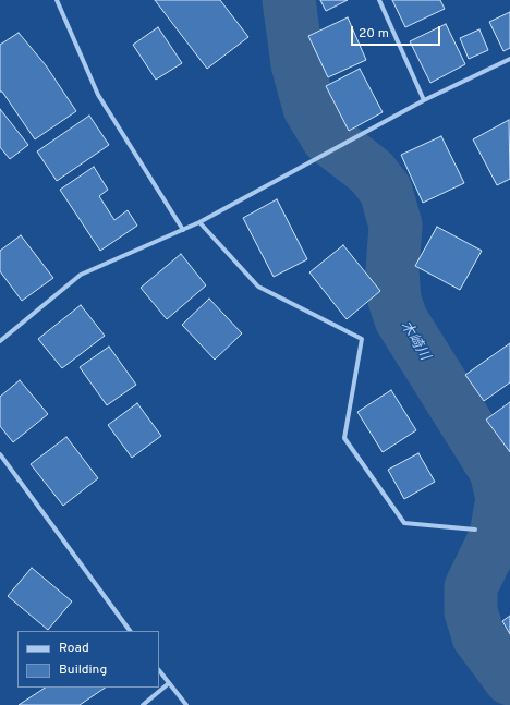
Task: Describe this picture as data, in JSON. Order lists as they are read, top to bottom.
{
  "water": ["木崎川"],
  "legend": ["Road", "Building"],
  "scale_bar": "20 m"
}
